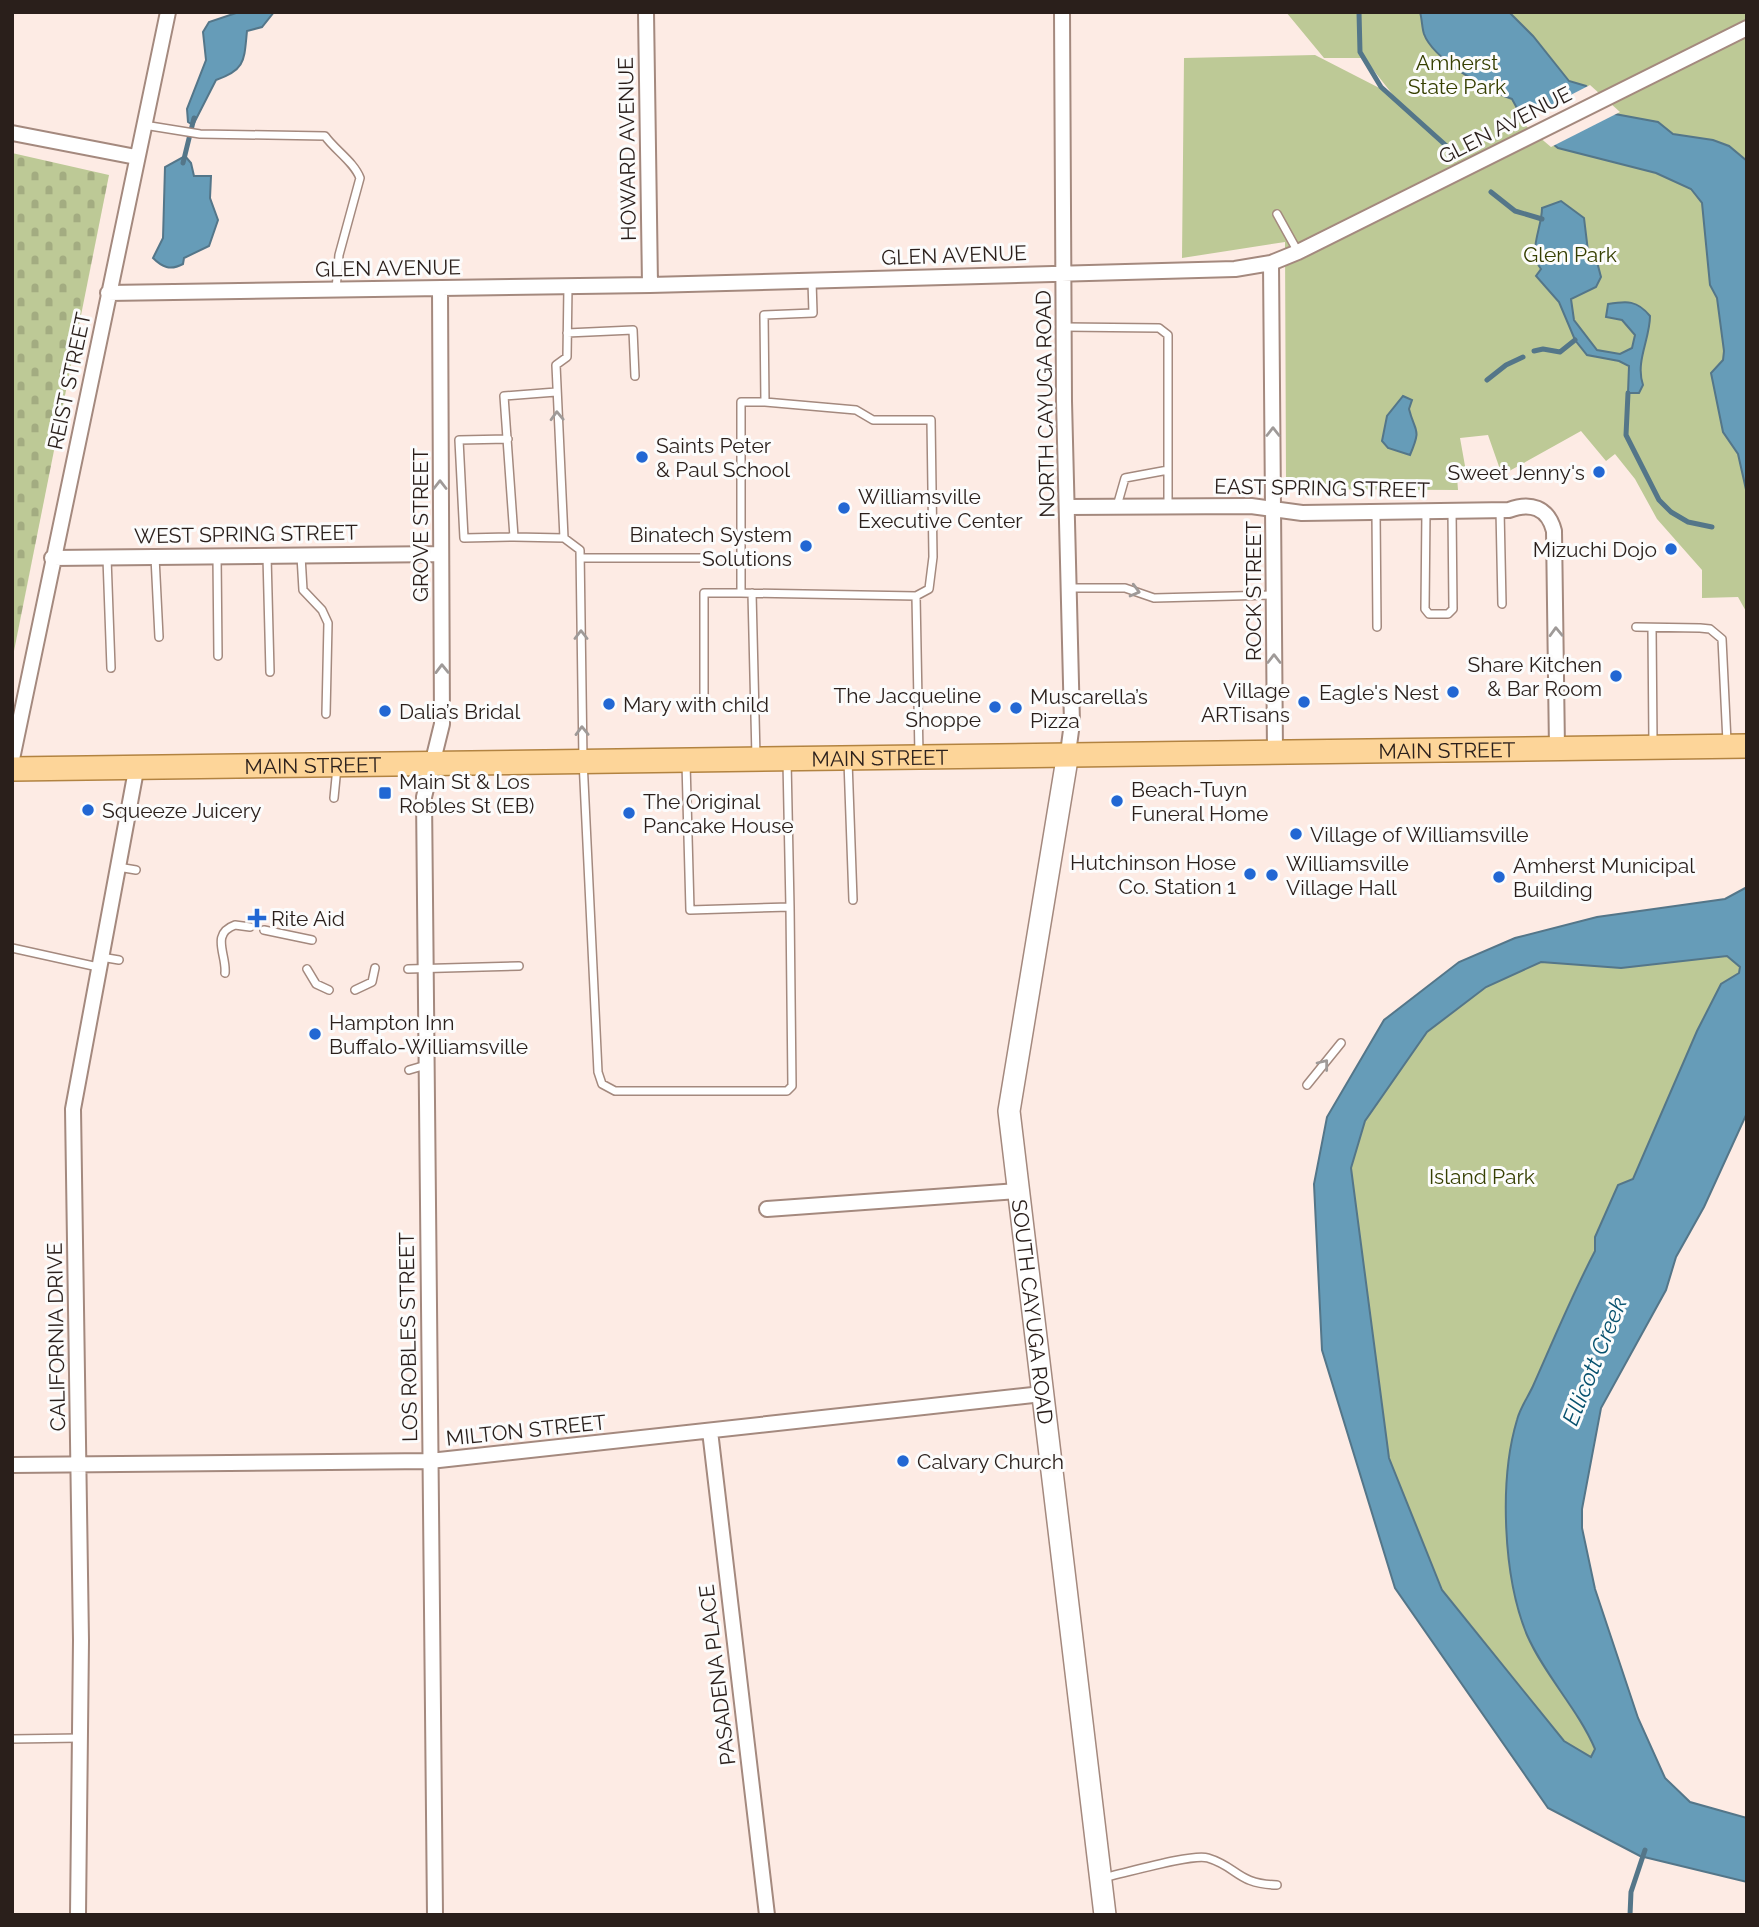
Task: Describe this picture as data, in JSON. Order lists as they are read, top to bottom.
{
  "streets": {
    "main road": ["MAIN STREET"],
    "street": [
      "GLEN AVENUE",
      "HOWARD AVENUE",
      "REIST STREET",
      "NORTH CAYUGA ROAD",
      "EAST SPRING STREET",
      "GROVE STREET",
      "WEST SPRING STREET",
      "ROCK STREET",
      "SOUTH CAYUGA ROAD",
      "CALIFORNIA DRIVE",
      "LOS ROBLES STREET",
      "MILTON STREET",
      "PASADENA PLACE"
    ]
  },
  "crossings": [
    ["GLEN AVENUE", "HOWARD AVENUE"],
    ["GLEN AVENUE", "REIST STREET"],
    ["GLEN AVENUE", "NORTH CAYUGA ROAD"],
    ["GLEN AVENUE", "GROVE STREET"],
    ["GLEN AVENUE", "ROCK STREET"],
    ["REIST STREET", "WEST SPRING STREET"],
    ["NORTH CAYUGA ROAD", "EAST SPRING STREET"],
    ["NORTH CAYUGA ROAD", "MAIN STREET"],
    ["NORTH CAYUGA ROAD", "SOUTH CAYUGA ROAD"],
    ["EAST SPRING STREET", "ROCK STREET"],
    ["EAST SPRING STREET", "MAIN STREET"],
    ["GROVE STREET", "WEST SPRING STREET"],
    ["GROVE STREET", "MAIN STREET"],
    ["GROVE STREET", "LOS ROBLES STREET"],
    ["ROCK STREET", "MAIN STREET"],
    ["MAIN STREET", "SOUTH CAYUGA ROAD"],
    ["MAIN STREET", "CALIFORNIA DRIVE"],
    ["MAIN STREET", "LOS ROBLES STREET"],
    ["SOUTH CAYUGA ROAD", "MILTON STREET"],
    ["CALIFORNIA DRIVE", "MILTON STREET"],
    ["LOS ROBLES STREET", "MILTON STREET"],
    ["MILTON STREET", "PASADENA PLACE"]
  ],
  "one_way": ["GROVE STREET", "ROCK STREET"],
  "water": ["Ellicott Creek"],
  "parks": ["Amherst State Park", "Glen Park", "Island Park"],
  "places": {
    "other": [
      "Saints Peter & Paul School",
      "Sweet Jenny's",
      "Williamsville Executive Center",
      "Binatech System Solutions",
      "Mizuchi Dojo",
      "Share Kitchen & Bar Room",
      "Eagle's Nest",
      "Village ARTisans",
      "Mary with child",
      "The Jacqueline Shoppe",
      "Muscarella’s Pizza",
      "Dalia’s Bridal",
      "Beach-Tuyn Funeral Home",
      "Squeeze Juicery",
      "The Original Pancake House",
      "Village of Williamsville",
      "Hutchinson Hose Co. Station 1",
      "Williamsville Village Hall",
      "Amherst Municipal Building",
      "Hampton Inn Buffalo-Williamsville",
      "Calvary Church"
    ],
    "transit": ["Main St & Los Robles St (EB)"],
    "health": ["Rite Aid"]
  }
}
